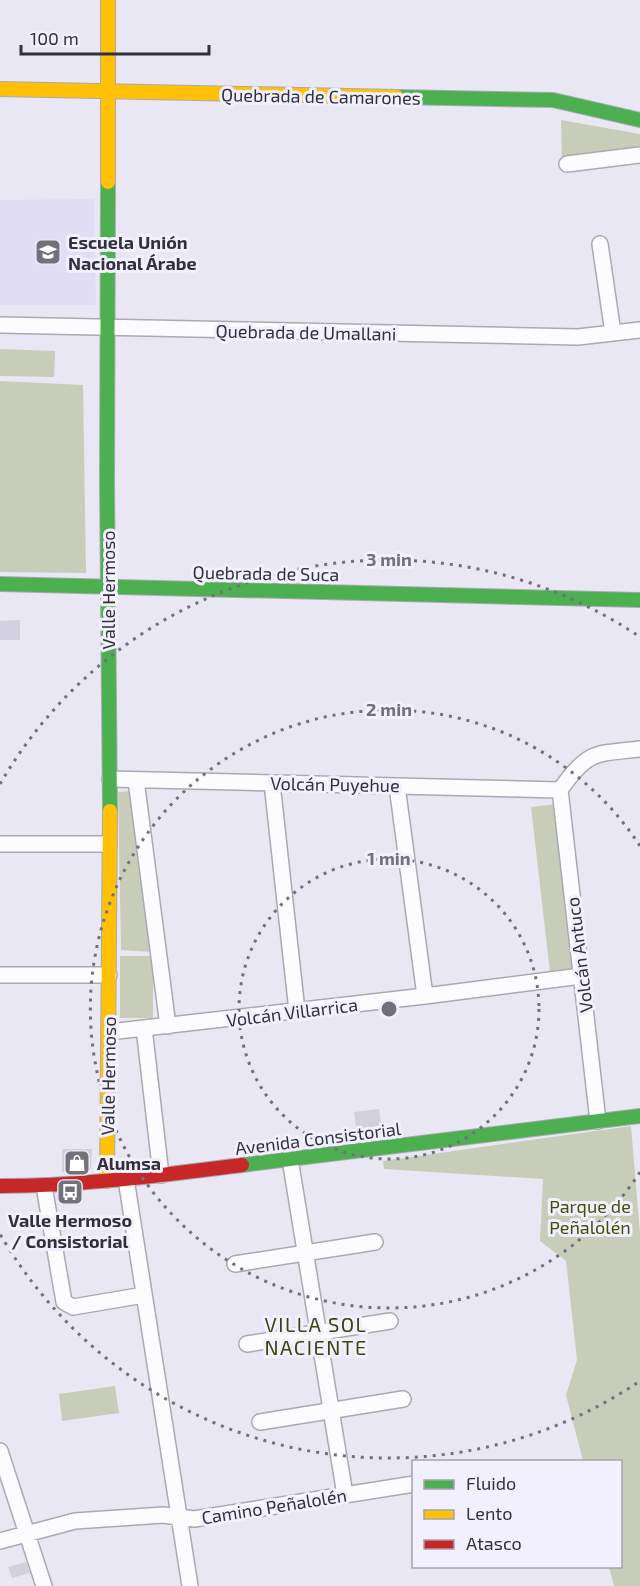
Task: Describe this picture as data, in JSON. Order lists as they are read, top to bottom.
{
  "streets": {
    "street": [
      "Quebrada de Camarones",
      "Quebrada de Umallani",
      "Quebrada de Suca",
      "Valle Hermoso",
      "Volcán Puyehue",
      "Volcán Antuco",
      "Volcán Villarrica",
      "Avenida Consistorial",
      "Camino Peñalolén"
    ]
  },
  "crossings": [
    ["Quebrada de Camarones", "Valle Hermoso"],
    ["Quebrada de Umallani", "Valle Hermoso"],
    ["Quebrada de Suca", "Valle Hermoso"],
    ["Valle Hermoso", "Volcán Puyehue"],
    ["Valle Hermoso", "Volcán Villarrica"],
    ["Valle Hermoso", "Avenida Consistorial"],
    ["Volcán Puyehue", "Volcán Antuco"],
    ["Volcán Antuco", "Volcán Villarrica"],
    ["Volcán Antuco", "Avenida Consistorial"]
  ],
  "districts": ["VILLA SOL NACIENTE"],
  "parks": ["Parque de Peñalolén"],
  "places": {
    "school or university": ["Escuela Unión Nacional Árabe"],
    "shop": ["Alumsa"],
    "bus stop": ["Valle Hermoso / Consistorial"]
  },
  "legend": ["Fluido", "Lento", "Atasco"],
  "scale_bar": "100 m",
  "rings": ["3 min", "2 min", "1 min"]
}
